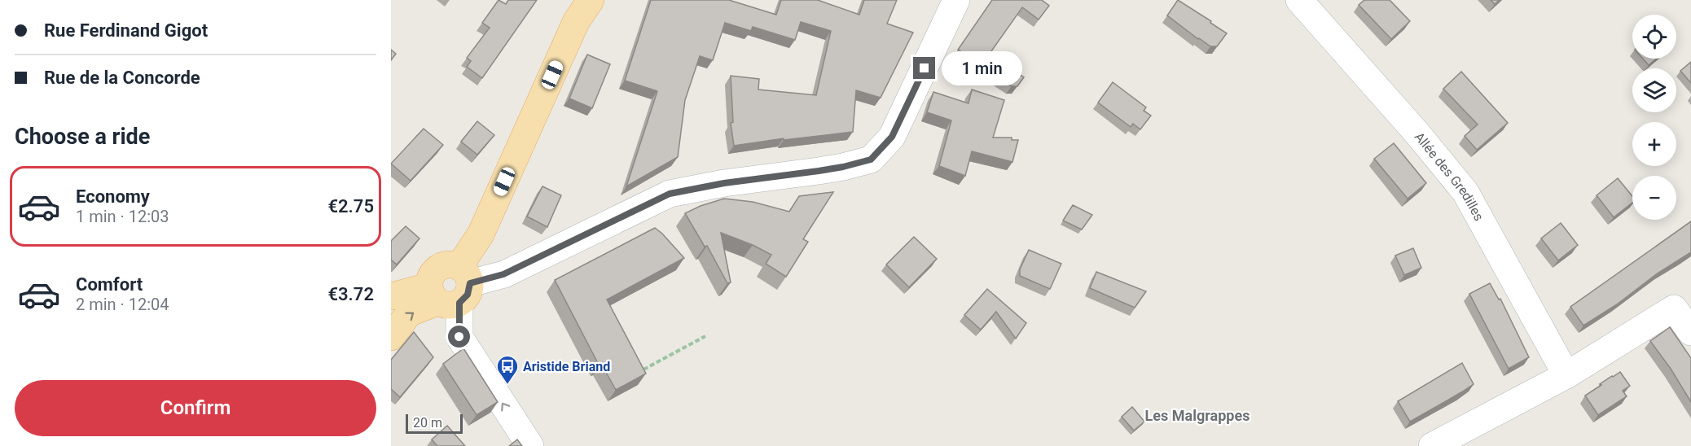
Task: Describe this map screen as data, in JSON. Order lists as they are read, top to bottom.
{
  "streets": {
    "street": ["Allée des Gredilles"]
  },
  "districts": ["Les Malgrappes"],
  "places": {
    "bus stop": ["Aristide Briand"]
  },
  "scale_bar": "20 m",
  "page": {
    "banner": ["Rue Ferdinand Gigot", "Rue de la Concorde"],
    "map_buttons": ["+", "−"],
    "bubble": "1 min",
    "heading": "Choose a ride",
    "list": [
      {
        "name": "Economy",
        "note": "1 min · 12:03",
        "value": "€2.75"
      },
      {
        "name": "Comfort",
        "note": "2 min · 12:04",
        "value": "€3.72"
      }
    ],
    "buttons": "Confirm",
    "scale": "20 m"
  }
}
